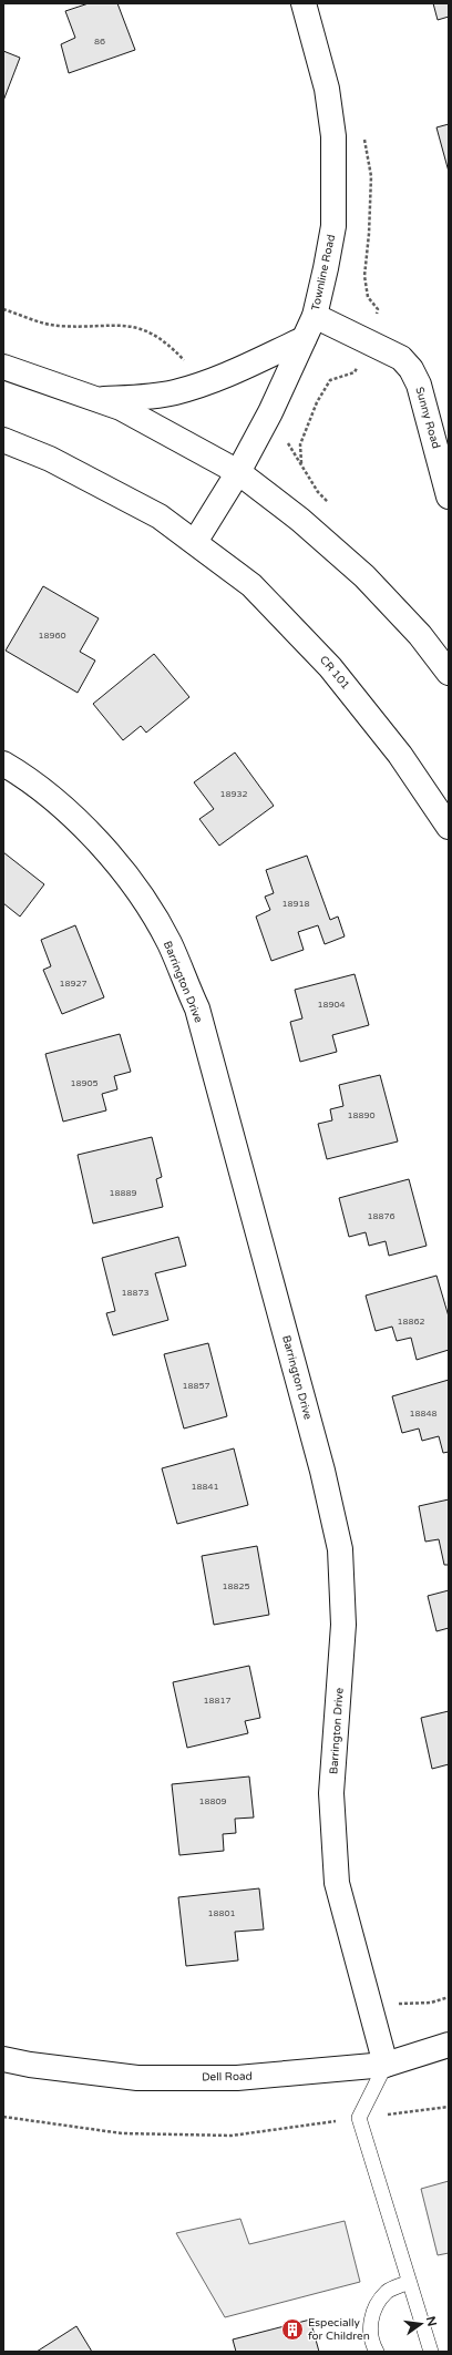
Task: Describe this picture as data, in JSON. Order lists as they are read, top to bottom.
{
  "streets": {
    "street": [
      "Townline Road",
      "Sunny Road",
      "CR 101",
      "Barrington Drive",
      "Dell Road"
    ]
  },
  "crossings": [
    ["Townline Road", "Sunny Road"],
    ["Townline Road", "CR 101"],
    ["Barrington Drive", "Dell Road"]
  ],
  "places": {
    "building": ["Especially for Children"]
  },
  "house_numbers": [
    "86",
    "18960",
    "18932",
    "18918",
    "18927",
    "18904",
    "18905",
    "18890",
    "18889",
    "18876",
    "18873",
    "18862",
    "18857",
    "18848",
    "18841",
    "18825",
    "18817",
    "18809",
    "18801"
  ],
  "north": "right"
}
